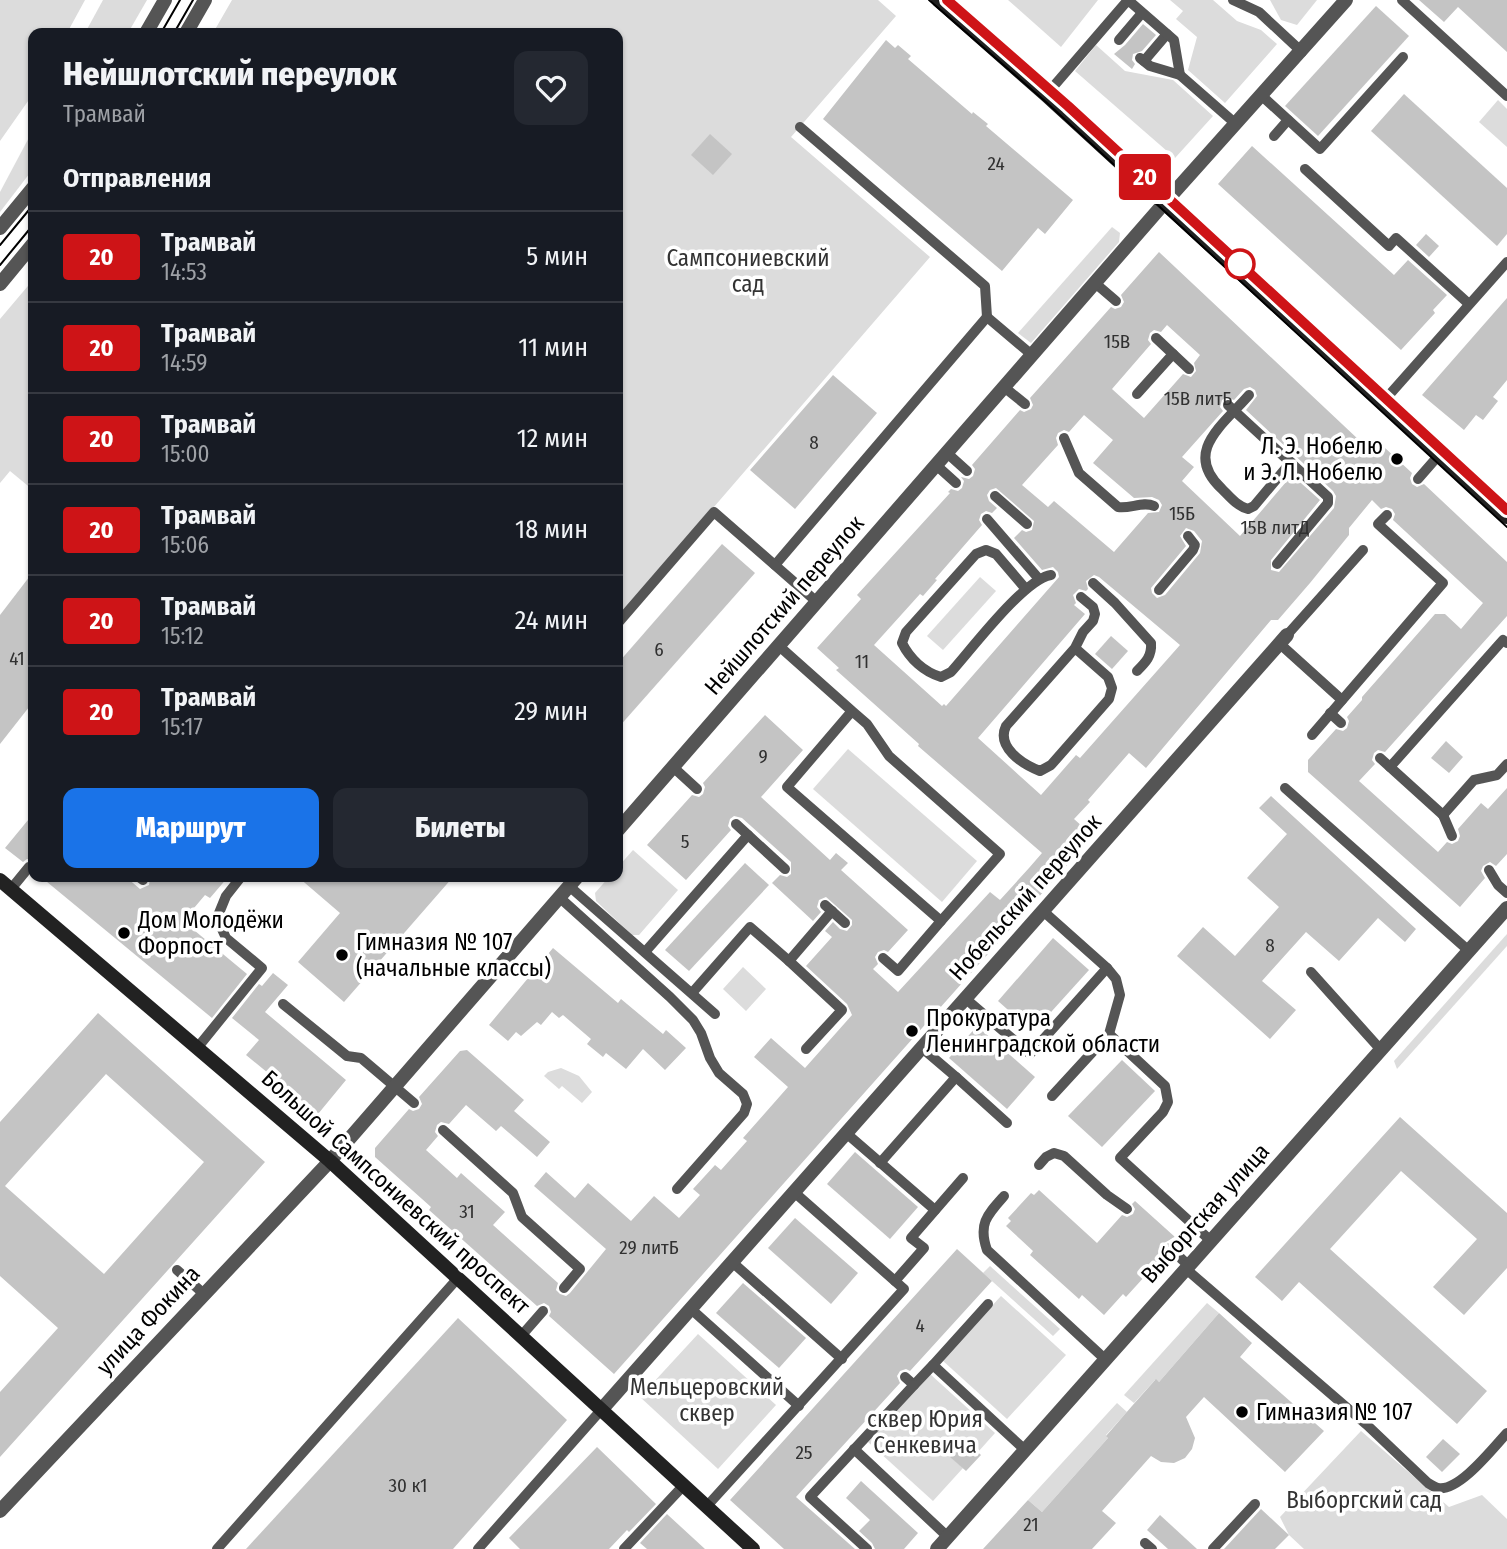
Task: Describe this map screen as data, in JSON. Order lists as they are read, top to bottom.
{
  "streets": {
    "main road": ["Большой Сампсониевский проспект"],
    "street": [
      "Нейшлотский переулок",
      "Нобельский переулок",
      "Выборгская улица",
      "улица Фокина"
    ]
  },
  "crossings": [
    ["Нобельский переулок", "Большой Сампсониевский проспект"],
    ["Большой Сампсониевский проспект", "улица Фокина"]
  ],
  "parks": [
    "Сампсониевский сад",
    "Мельцеровский сквер",
    "сквер Юрия Сенкевича",
    "Выборгский сад"
  ],
  "places": [
    "Л. Э. Нобелю и Э. Л. Нобелю",
    "Дом Молодёжи Форпост",
    "Гимназия № 107 (начальные классы)",
    "Прокуратура Ленинградской области",
    "Гимназия № 107"
  ],
  "lines": ["tram line 20"],
  "house_numbers": [
    "24",
    "15В",
    "15В литБ",
    "8",
    "15Б",
    "15В литД",
    "6",
    "41",
    "11",
    "9",
    "5",
    "8",
    "31",
    "29 литБ",
    "4",
    "25",
    "30 к1",
    "21"
  ],
  "page": {
    "on_map": "20",
    "heading": [
      ["Нейшлотский переулок", "Трамвай"],
      "Отправления"
    ],
    "list": [
      {
        "mark": "20",
        "name": "Трамвай",
        "note": "14:53",
        "value": "5 мин"
      },
      {
        "mark": "20",
        "name": "Трамвай",
        "note": "14:59",
        "value": "11 мин"
      },
      {
        "mark": "20",
        "name": "Трамвай",
        "note": "15:00",
        "value": "12 мин"
      },
      {
        "mark": "20",
        "name": "Трамвай",
        "note": "15:06",
        "value": "18 мин"
      },
      {
        "mark": "20",
        "name": "Трамвай",
        "note": "15:12",
        "value": "24 мин"
      },
      {
        "mark": "20",
        "name": "Трамвай",
        "note": "15:17",
        "value": "29 мин"
      }
    ],
    "buttons": ["Маршрут", "Билеты"]
  }
}
